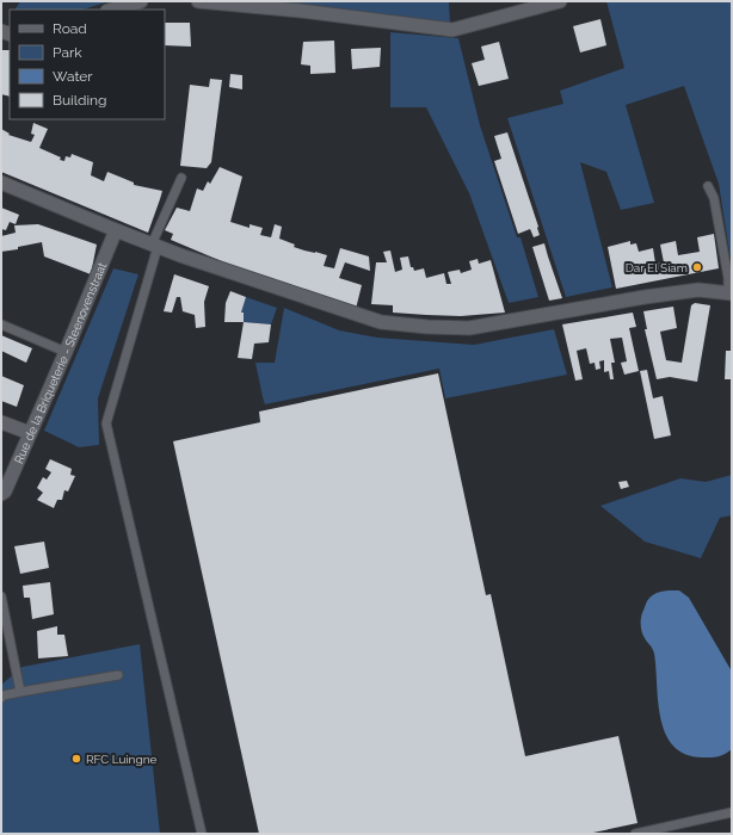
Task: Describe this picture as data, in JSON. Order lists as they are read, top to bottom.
{
  "streets": {
    "street": ["Rue de la Briqueterie - Steenovenstraat"]
  },
  "places": ["Dar El Siam", "RFC Luingne"],
  "legend": [
    "Road",
    "Park",
    "Water",
    "Building"
  ]
}
